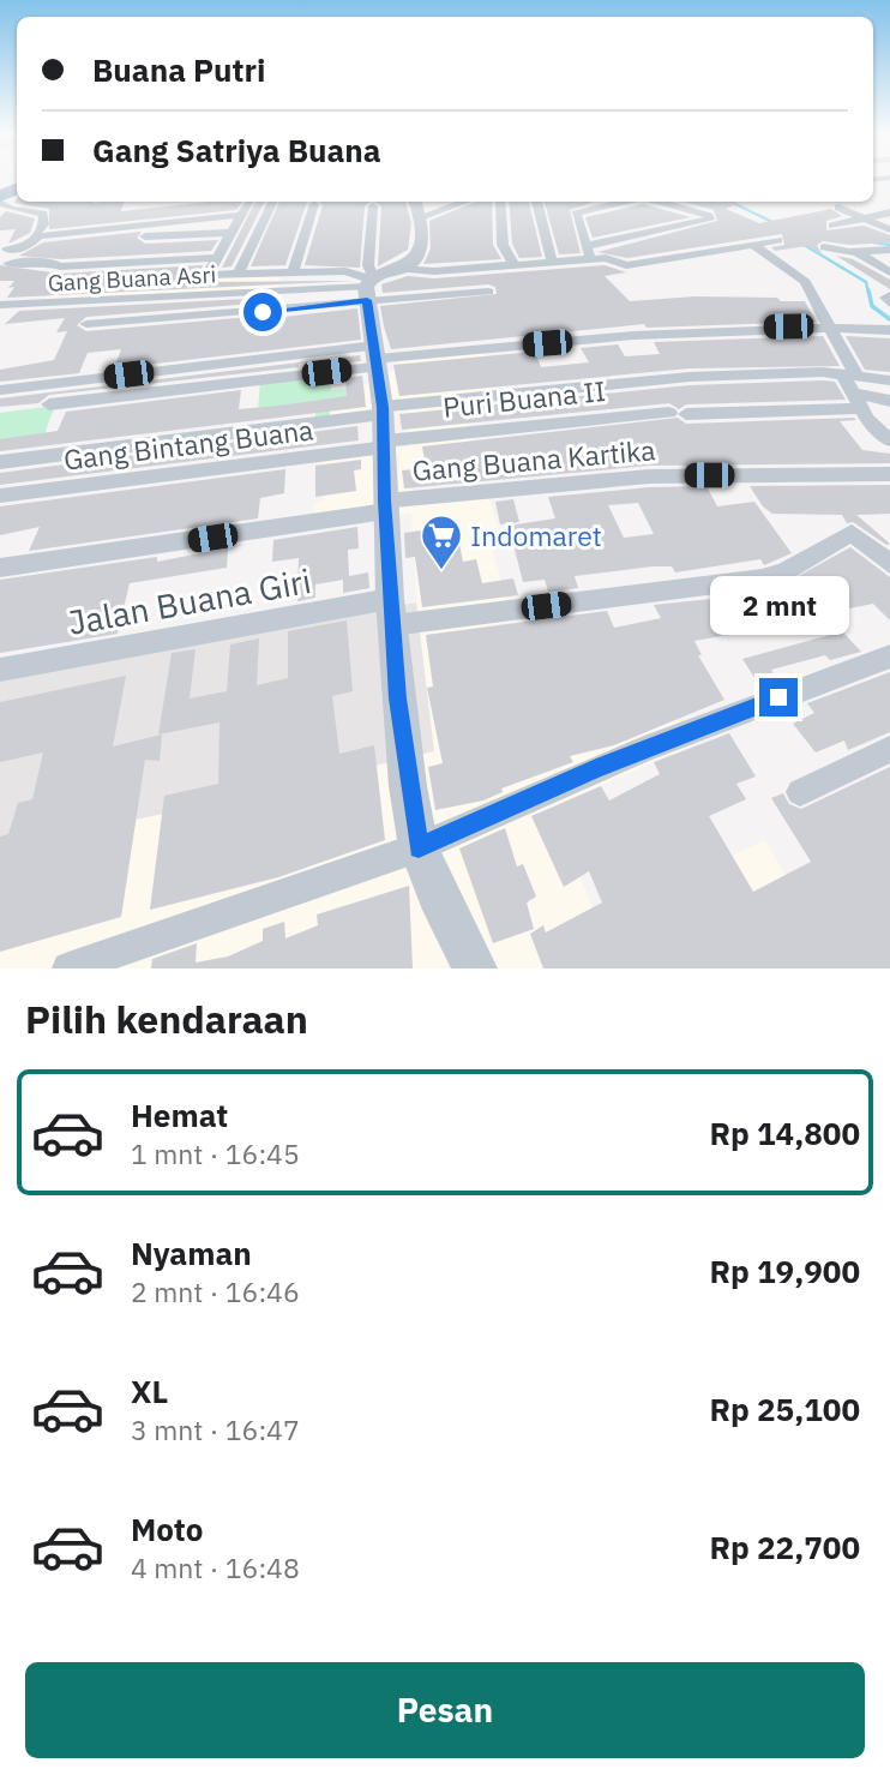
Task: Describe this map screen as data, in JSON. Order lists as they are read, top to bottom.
{
  "streets": {
    "street": [
      "Gang Buana Asri",
      "Puri Buana II",
      "Gang Bintang Buana",
      "Gang Buana Kartika",
      "Jalan Buana Giri"
    ]
  },
  "crossings": [
    ["Puri Buana II", "Gang Bintang Buana"]
  ],
  "places": {
    "supermarket": ["Indomaret"]
  },
  "page": {
    "banner": ["Buana Putri", "Gang Satriya Buana"],
    "bubble": "2 mnt",
    "heading": "Pilih kendaraan",
    "list": [
      {
        "name": "Hemat",
        "note": "1 mnt · 16:45",
        "value": "Rp 14,800"
      },
      {
        "name": "Nyaman",
        "note": "2 mnt · 16:46",
        "value": "Rp 19,900"
      },
      {
        "name": "XL",
        "note": "3 mnt · 16:47",
        "value": "Rp 25,100"
      },
      {
        "name": "Moto",
        "note": "4 mnt · 16:48",
        "value": "Rp 22,700"
      }
    ],
    "buttons": "Pesan"
  }
}
